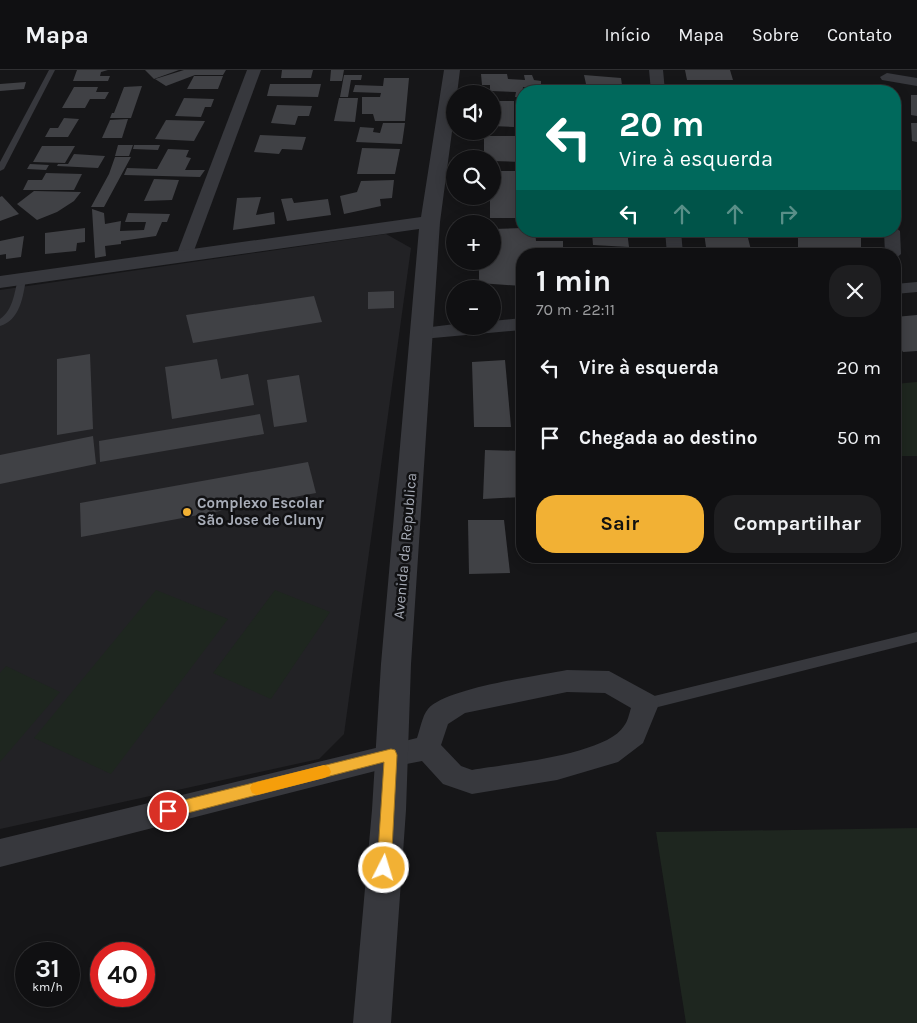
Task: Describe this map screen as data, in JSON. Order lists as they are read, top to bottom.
{
  "streets": {
    "street": ["Avenida da Republica"]
  },
  "places": ["Complexo Escolar São Jose de Cluny"],
  "page": {
    "header": "Mapa",
    "nav": [
      "Início",
      "Mapa",
      "Sobre",
      "Contato"
    ],
    "map_buttons": ["+", "−"],
    "turn": ["20 m", "Vire à esquerda"],
    "heading": ["1 min", "70 m · 22:11"],
    "list": [
      {
        "name": "Vire à esquerda",
        "value": "20 m"
      },
      {
        "name": "Chegada ao destino",
        "value": "50 m"
      }
    ],
    "buttons": ["Sair", "Compartilhar"],
    "speed": "31 km/h",
    "limit": "40"
  }
}
